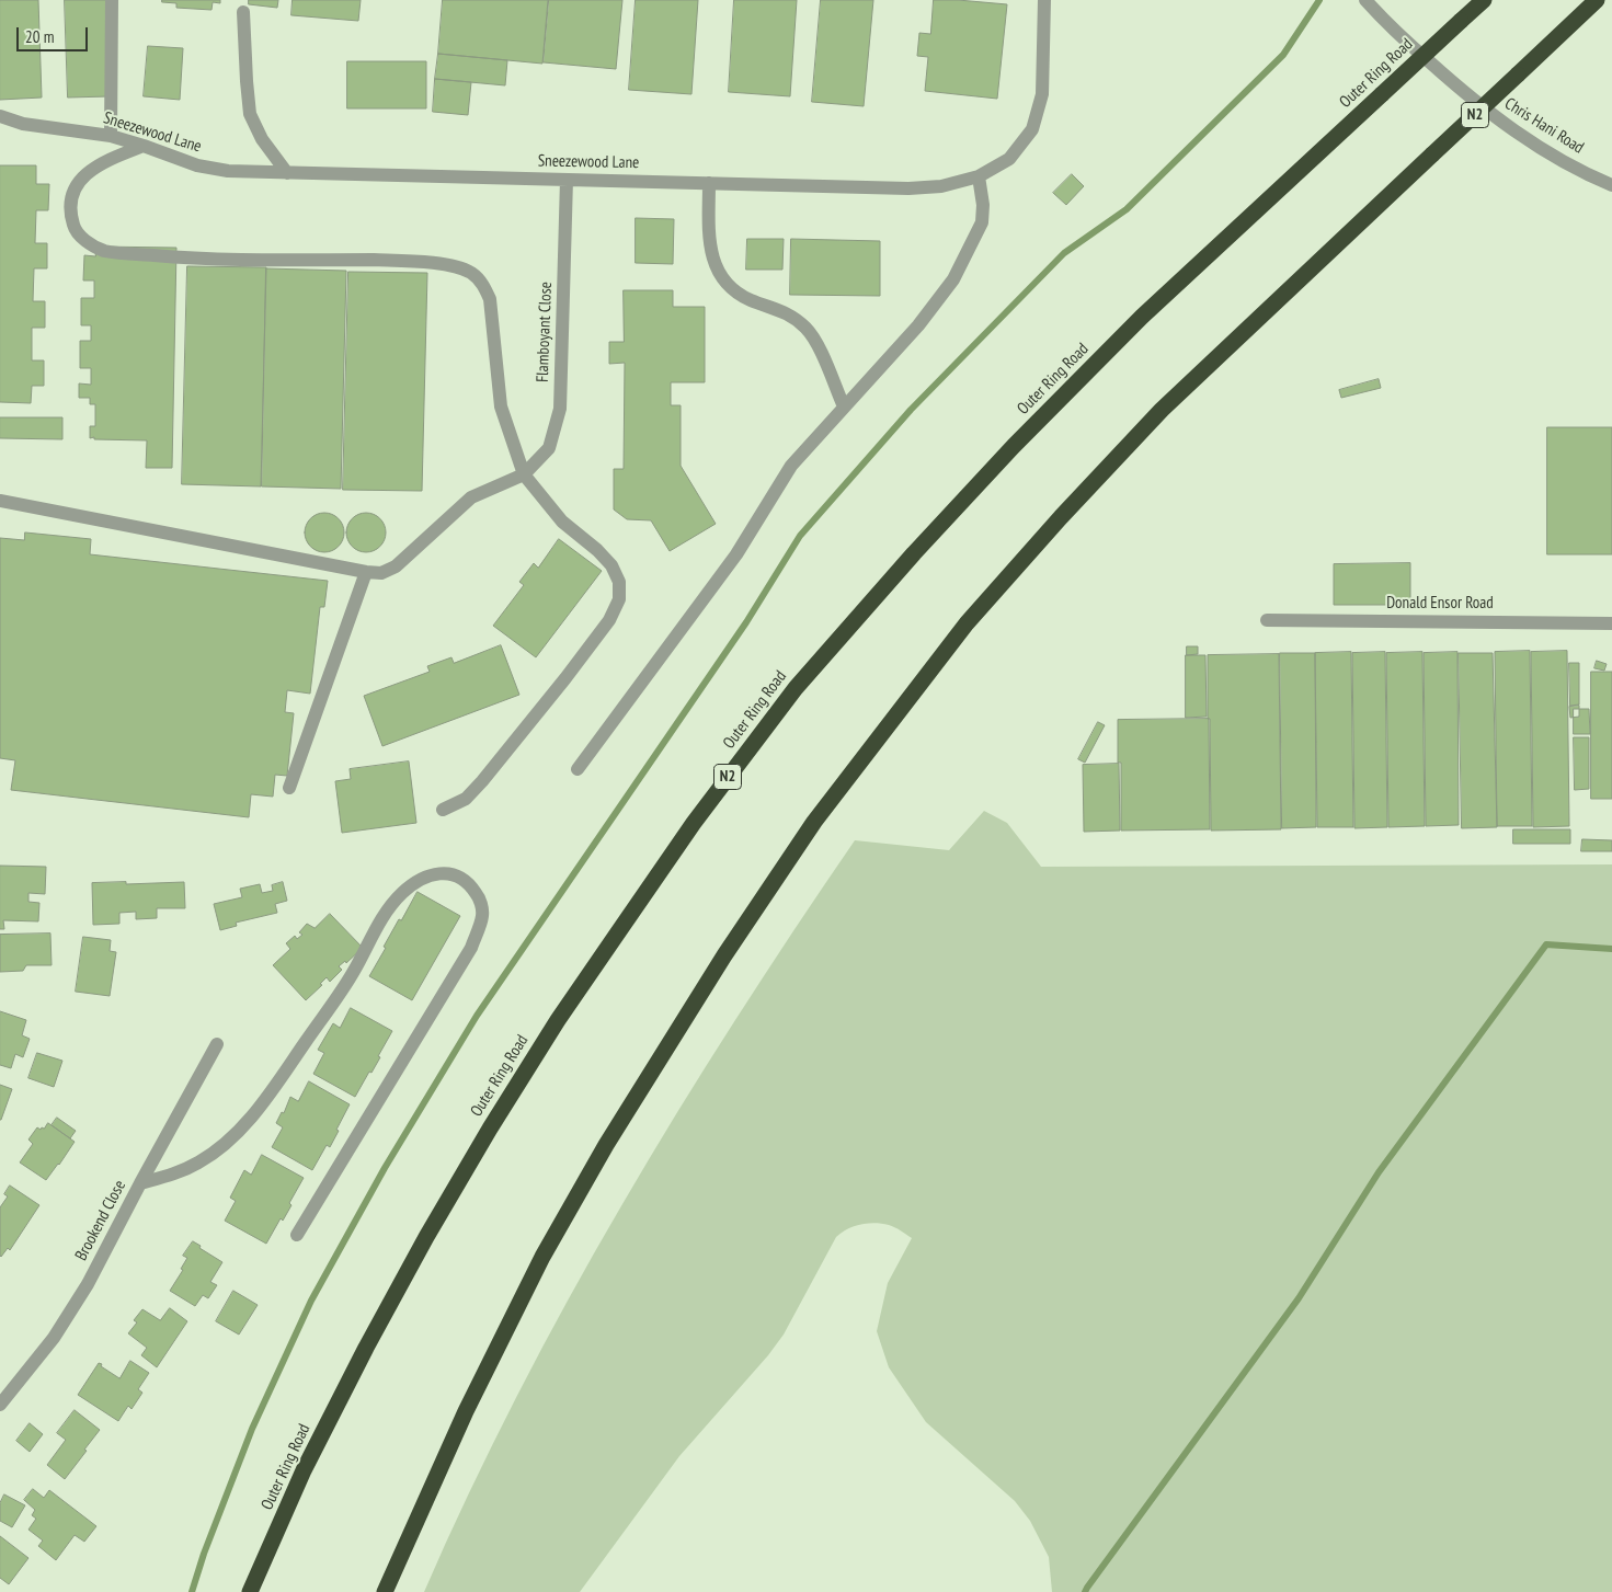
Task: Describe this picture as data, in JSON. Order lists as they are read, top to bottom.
{
  "streets": {
    "highway": ["Outer Ring Road", "N2"],
    "street": [
      "Chris Hani Road",
      "Sneezewood Lane",
      "Flamboyant Close",
      "Donald Ensor Road",
      "Brookend Close"
    ]
  },
  "crossings": [
    ["Sneezewood Lane", "Flamboyant Close"]
  ],
  "scale_bar": "20 m"
}
